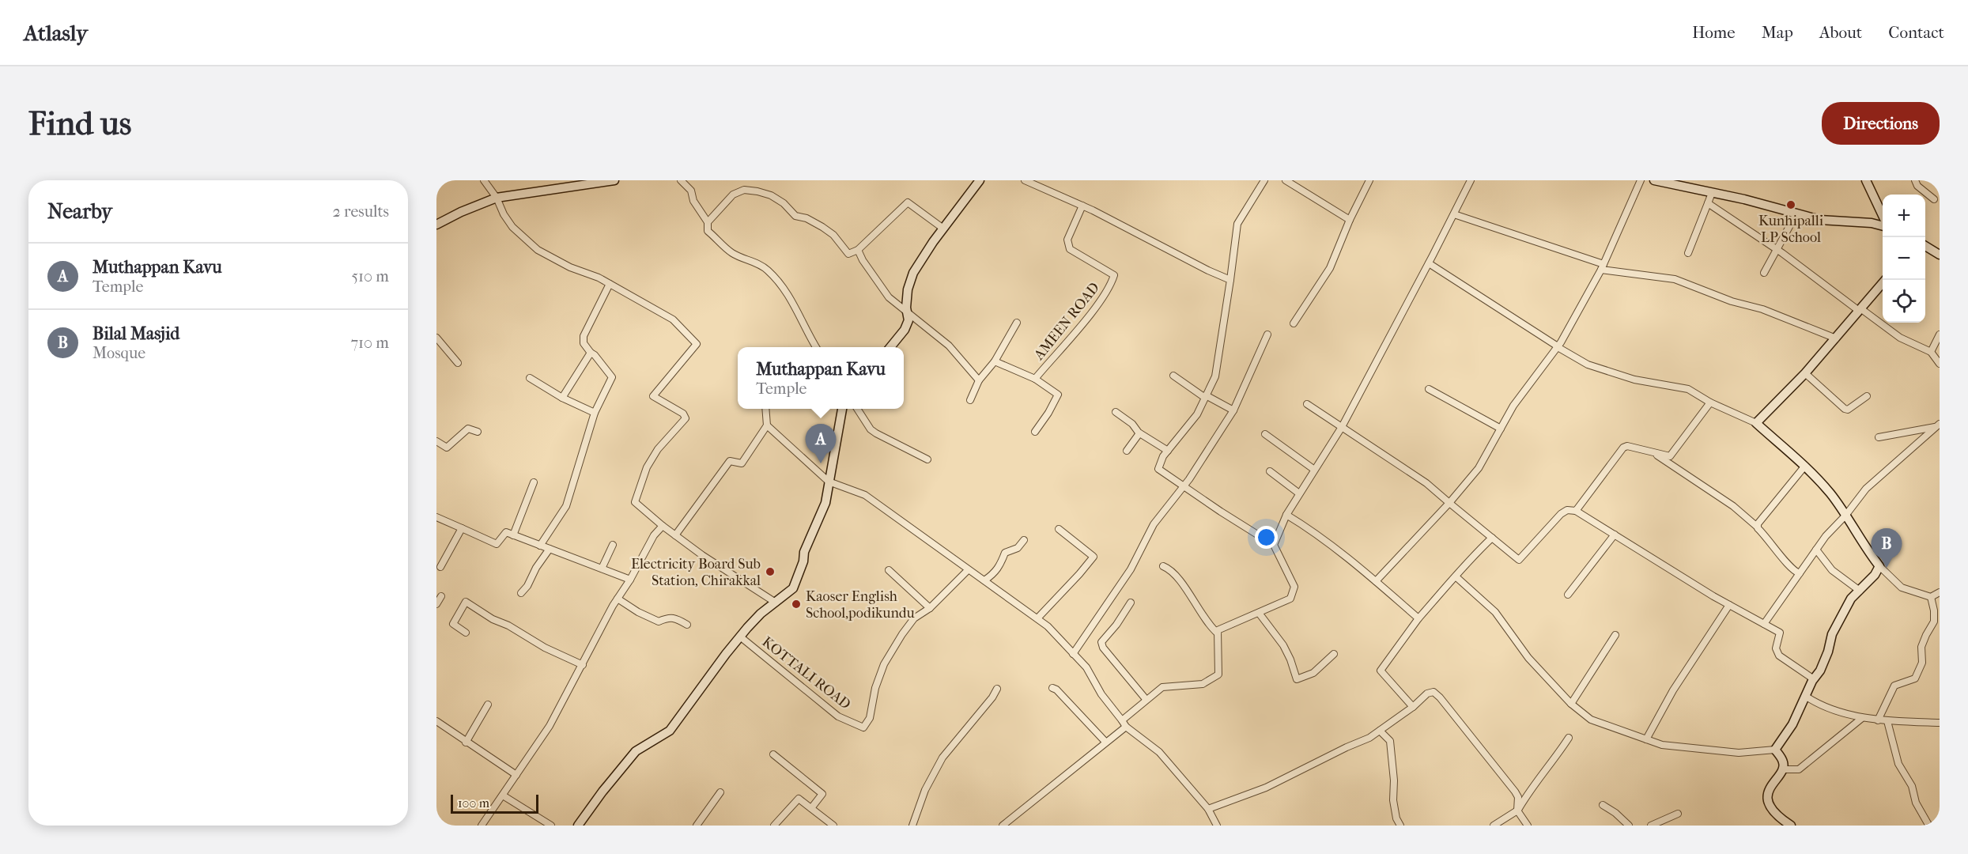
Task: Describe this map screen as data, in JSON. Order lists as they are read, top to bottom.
{
  "streets": {
    "street": ["AMEEN ROAD", "KOTTALI ROAD"]
  },
  "places": ["Kunhipalli LP School", "Electricity Board Sub Station, Chirakkal", "Kaoser English School,podikundu"],
  "scale_bar": "100 m",
  "page": {
    "header": "Atlasly",
    "nav": [
      "Home",
      "Map",
      "About",
      "Contact"
    ],
    "buttons": "Directions",
    "title": "Find us",
    "heading": ["Nearby", "2 results"],
    "map_buttons": ["+", "−"],
    "list": [
      {
        "mark": "A",
        "name": "Muthappan Kavu",
        "note": "Temple",
        "value": "510 m"
      },
      {
        "mark": "B",
        "name": "Bilal Masjid",
        "note": "Mosque",
        "value": "710 m"
      }
    ],
    "popup": ["Muthappan Kavu", "Temple"],
    "pins": ["A", "B"],
    "scale": "100 m"
  }
}
